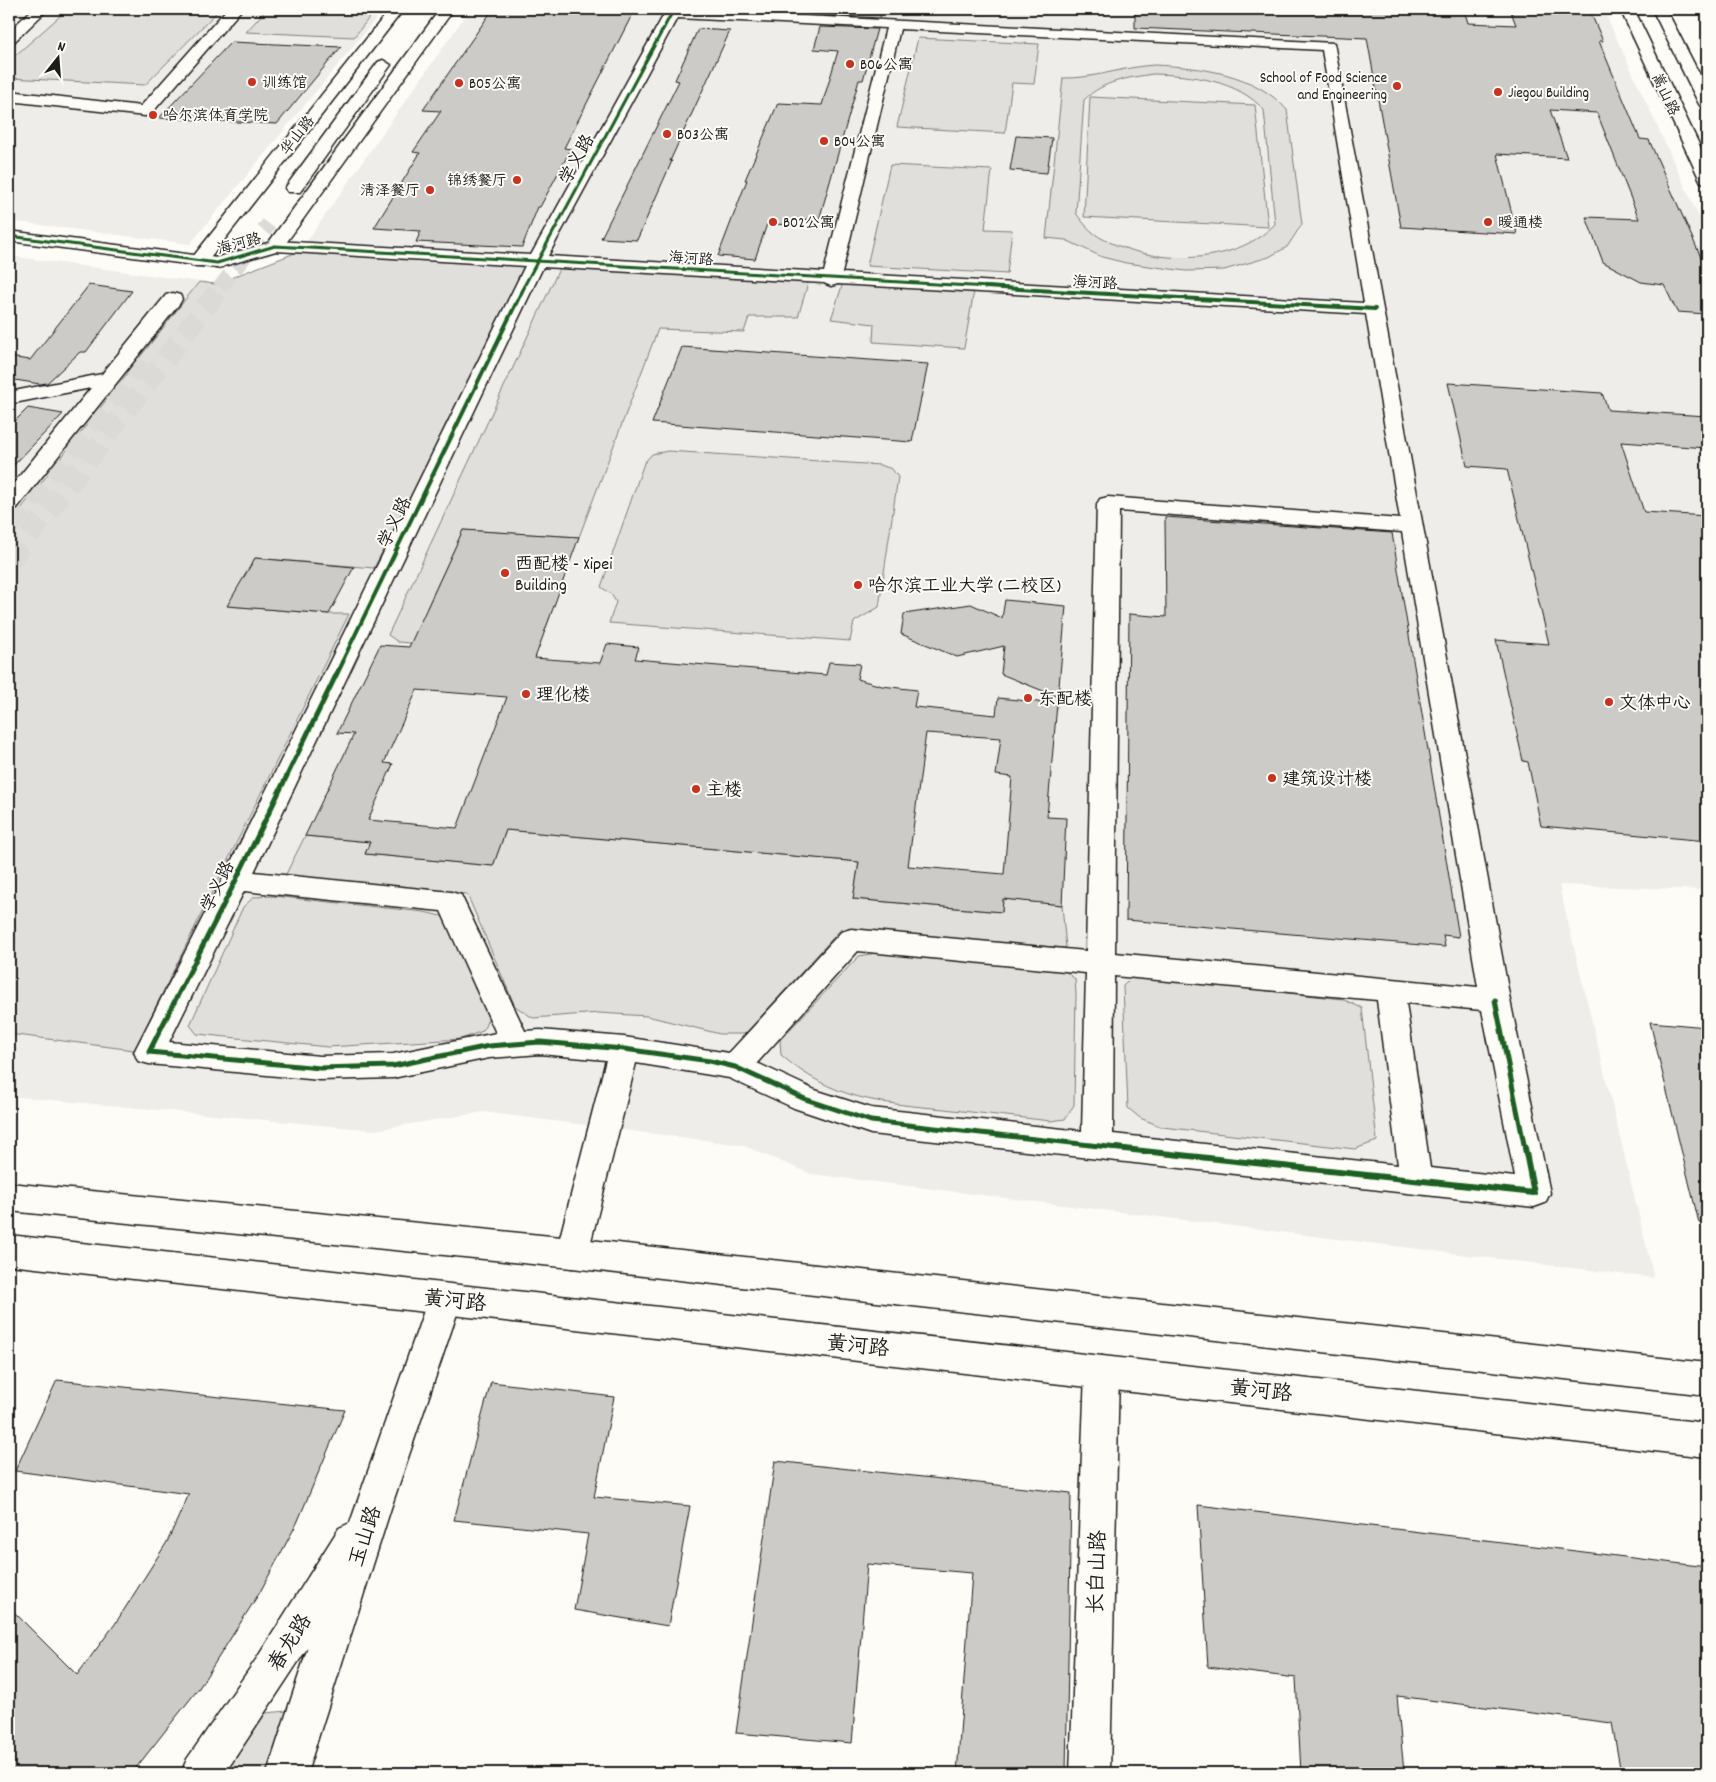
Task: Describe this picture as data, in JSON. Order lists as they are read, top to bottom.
{
  "streets": {
    "street": [
      "嵩山路",
      "华山路",
      "学义路",
      "海河路",
      "黄河路",
      "玉山路",
      "长白山路",
      "春龙路"
    ]
  },
  "crossings": [
    ["华山路", "海河路"],
    ["学义路", "海河路"],
    ["黄河路", "玉山路"],
    ["黄河路", "长白山路"],
    ["玉山路", "春龙路"]
  ],
  "places": [
    "B06公寓",
    "训练馆",
    "B05公寓",
    "School of Food Science and Engineering",
    "Jiegou Building",
    "哈尔滨体育学院",
    "B03公寓",
    "B04公寓",
    "锦绣餐厅",
    "清泽餐厅",
    "B02公寓",
    "暖通楼",
    "西配楼 - Xipei Building",
    "哈尔滨工业大学 (二校区)",
    "理化楼",
    "东配楼",
    "文体中心",
    "建筑设计楼",
    "主楼"
  ],
  "north": "top"
}
